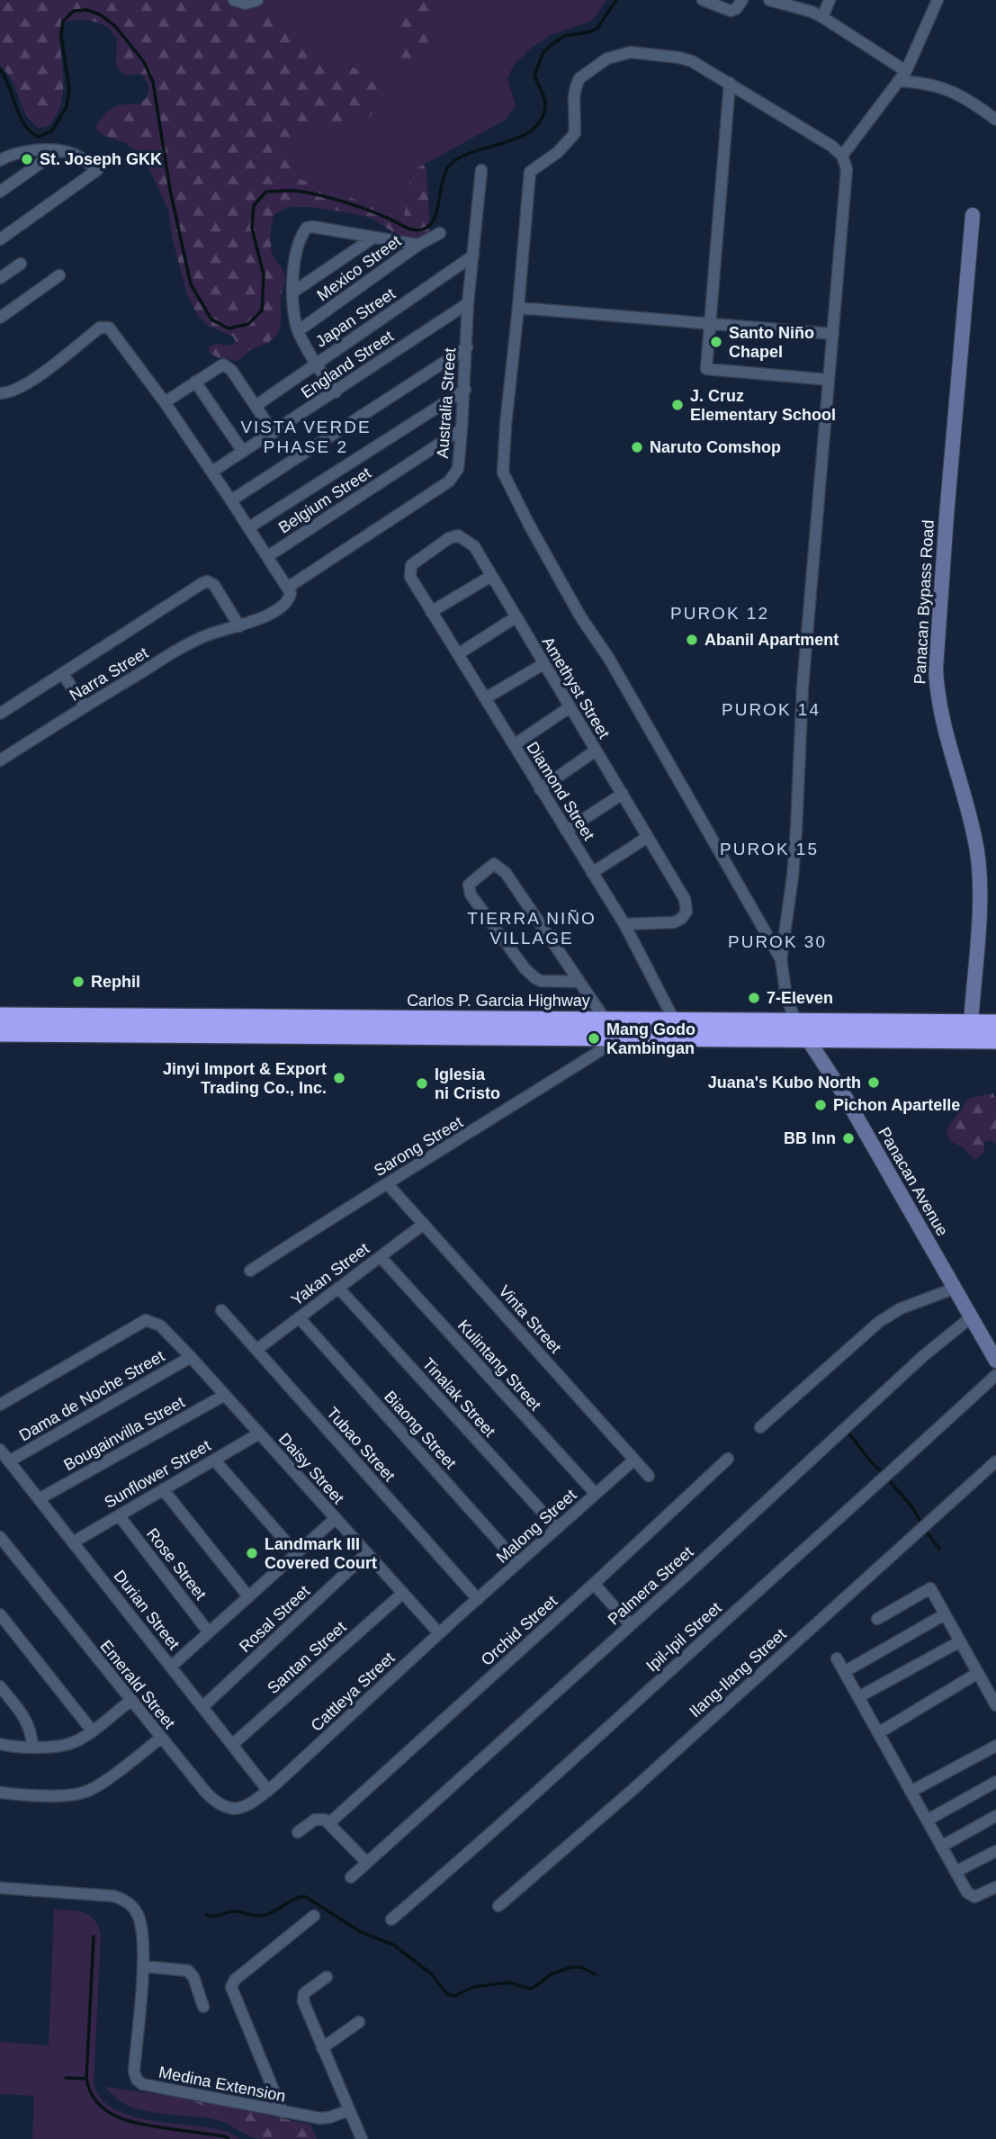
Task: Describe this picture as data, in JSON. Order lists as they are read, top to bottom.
{
  "streets": {
    "highway": ["Carlos P. Garcia Highway"],
    "main road": ["Panacan Bypass Road", "Panacan Avenue"],
    "street": [
      "Mexico Street",
      "Japan Street",
      "England Street",
      "Australia Street",
      "Belgium Street",
      "Narra Street",
      "Amethyst Street",
      "Diamond Street",
      "Sarong Street",
      "Yakan Street",
      "Vinta Street",
      "Kulintang Street",
      "Dama de Noche Street",
      "Tinalak Street",
      "Biaong Street",
      "Bougainvilla Street",
      "Tubao Street",
      "Daisy Street",
      "Sunflower Street",
      "Malong Street",
      "Rose Street",
      "Palmera Street",
      "Durian Street",
      "Rosal Street",
      "Orchid Street",
      "Ipil-Ipil Street",
      "Santan Street",
      "Ilang-Ilang Street",
      "Emerald Street",
      "Cattleya Street",
      "Medina Extension"
    ]
  },
  "crossings": [
    ["Japan Street", "Australia Street"],
    ["England Street", "Australia Street"],
    ["Australia Street", "Belgium Street"],
    ["Australia Street", "Narra Street"],
    ["Panacan Bypass Road", "Carlos P. Garcia Highway"],
    ["Amethyst Street", "Diamond Street"],
    ["Diamond Street", "Carlos P. Garcia Highway"],
    ["Carlos P. Garcia Highway", "Sarong Street"],
    ["Carlos P. Garcia Highway", "Panacan Avenue"],
    ["Sarong Street", "Vinta Street"],
    ["Panacan Avenue", "Palmera Street"],
    ["Yakan Street", "Vinta Street"],
    ["Yakan Street", "Kulintang Street"],
    ["Yakan Street", "Tinalak Street"],
    ["Yakan Street", "Biaong Street"],
    ["Yakan Street", "Tubao Street"],
    ["Vinta Street", "Malong Street"],
    ["Kulintang Street", "Malong Street"],
    ["Dama de Noche Street", "Daisy Street"],
    ["Dama de Noche Street", "Durian Street"],
    ["Tinalak Street", "Malong Street"],
    ["Biaong Street", "Malong Street"],
    ["Bougainvilla Street", "Daisy Street"],
    ["Bougainvilla Street", "Durian Street"],
    ["Tubao Street", "Malong Street"],
    ["Daisy Street", "Sunflower Street"],
    ["Daisy Street", "Rosal Street"],
    ["Daisy Street", "Santan Street"],
    ["Daisy Street", "Cattleya Street"],
    ["Sunflower Street", "Rose Street"],
    ["Sunflower Street", "Durian Street"],
    ["Malong Street", "Cattleya Street"],
    ["Durian Street", "Rosal Street"],
    ["Durian Street", "Santan Street"],
    ["Durian Street", "Emerald Street"],
    ["Durian Street", "Cattleya Street"],
    ["Emerald Street", "Cattleya Street"]
  ],
  "districts": [
    "VISTA VERDE PHASE 2",
    "PUROK 12",
    "PUROK 14",
    "PUROK 15",
    "TIERRA NIÑO VILLAGE",
    "PUROK 30"
  ],
  "places": [
    "St. Joseph GKK",
    "Santo Niño Chapel",
    "J. Cruz Elementary School",
    "Naruto Comshop",
    "Abanil Apartment",
    "Rephil",
    "7-Eleven",
    "Mang Godo Kambingan",
    "Jinyi Import & Export Trading Co., Inc.",
    "Juana's Kubo North",
    "Iglesia ni Cristo",
    "Pichon Apartelle",
    "BB Inn",
    "Landmark III Covered Court"
  ]
}
